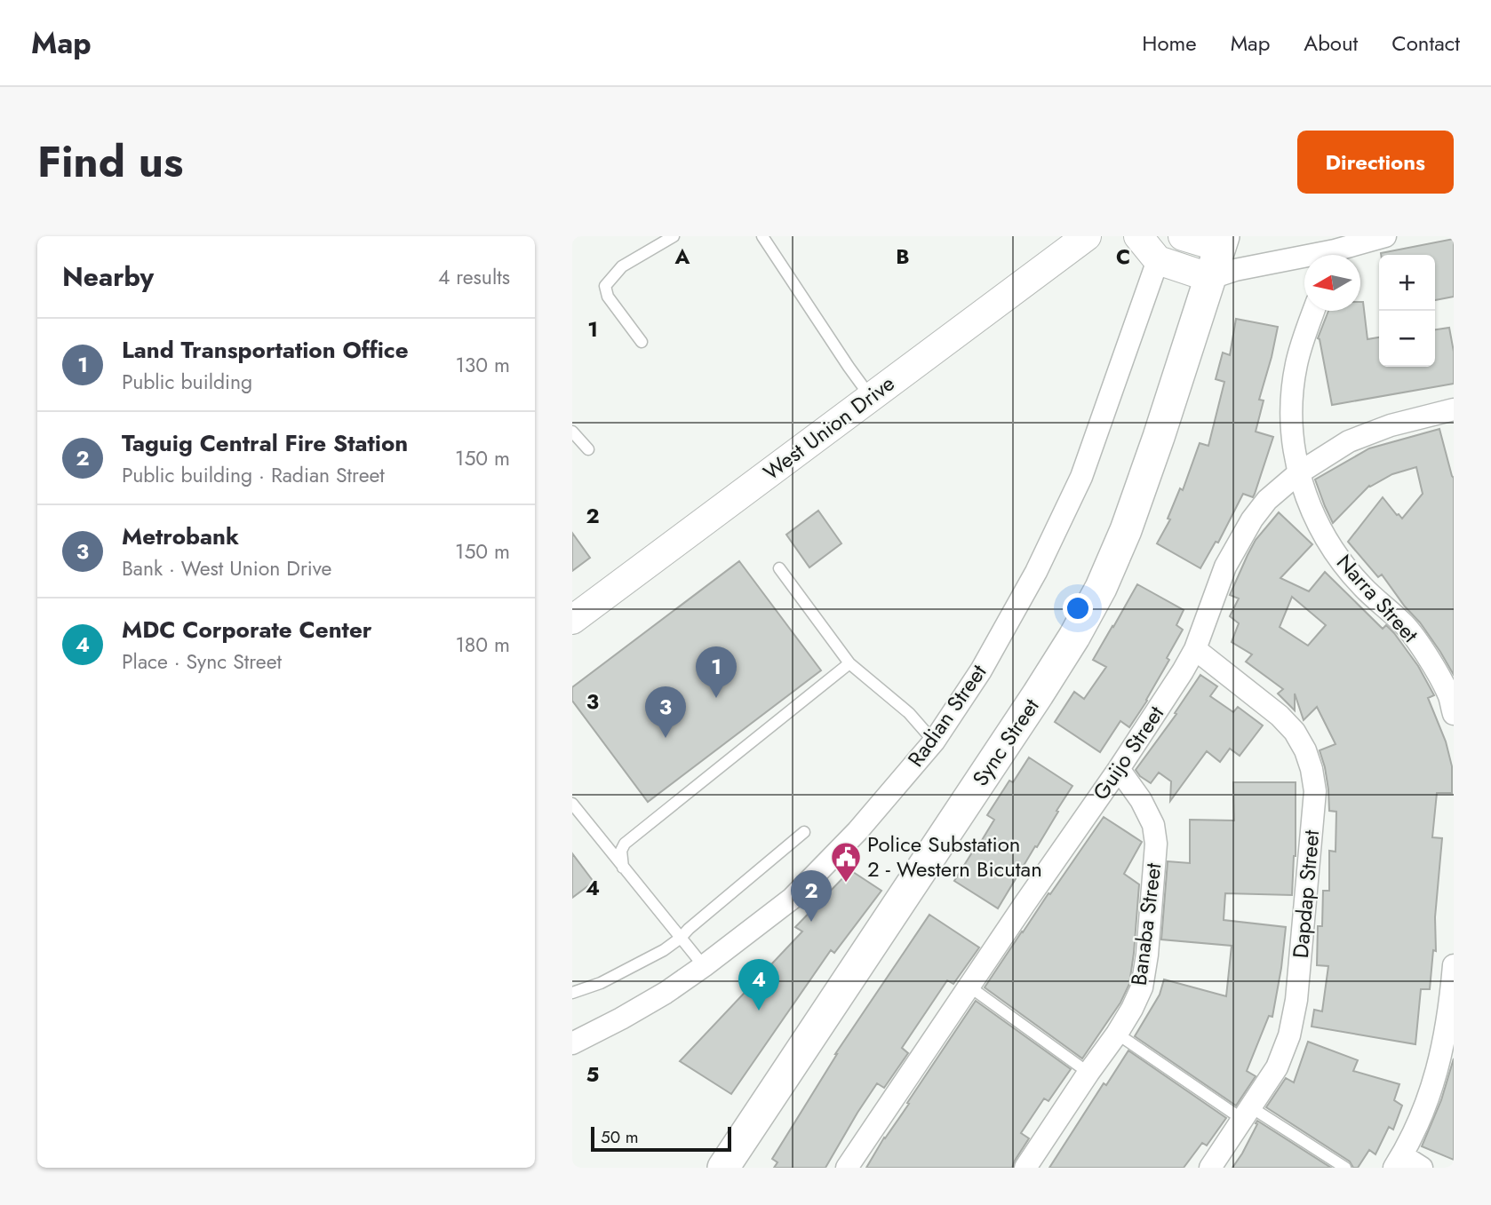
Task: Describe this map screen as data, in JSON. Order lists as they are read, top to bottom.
{
  "streets": {
    "main road": ["Sync Street"],
    "street": [
      "West Union Drive",
      "Narra Street",
      "Radian Street",
      "Guijo Street",
      "Dapdap Street",
      "Banaba Street"
    ]
  },
  "crossings": [
    ["Narra Street", "Guijo Street"],
    ["Guijo Street", "Dapdap Street"],
    ["Guijo Street", "Banaba Street"]
  ],
  "places": {
    "public building": ["Police Substation 2 - Western Bicutan"]
  },
  "scale_bar": "50 m",
  "north": "left",
  "page": {
    "header": "Map",
    "nav": [
      "Home",
      "Map",
      "About",
      "Contact"
    ],
    "title": "Find us",
    "buttons": "Directions",
    "heading": ["Nearby", "4 results"],
    "map_buttons": ["+", "−"],
    "list": [
      {
        "mark": "1",
        "name": "Land Transportation Office",
        "note": "Public building",
        "value": "130 m"
      },
      {
        "mark": "2",
        "name": "Taguig Central Fire Station",
        "note": "Public building · Radian Street",
        "value": "150 m"
      },
      {
        "mark": "3",
        "name": "Metrobank",
        "note": "Bank · West Union Drive",
        "value": "150 m"
      },
      {
        "mark": "4",
        "name": "MDC Corporate Center",
        "note": "Place · Sync Street",
        "value": "180 m"
      }
    ],
    "pins": [
      "1",
      "3",
      "2",
      "4"
    ],
    "scale": "50 m"
  },
  "grid": {
    "columns": ["A", "B", "C"],
    "rows": [
      "1",
      "2",
      "3",
      "4",
      "5"
    ]
  }
}
